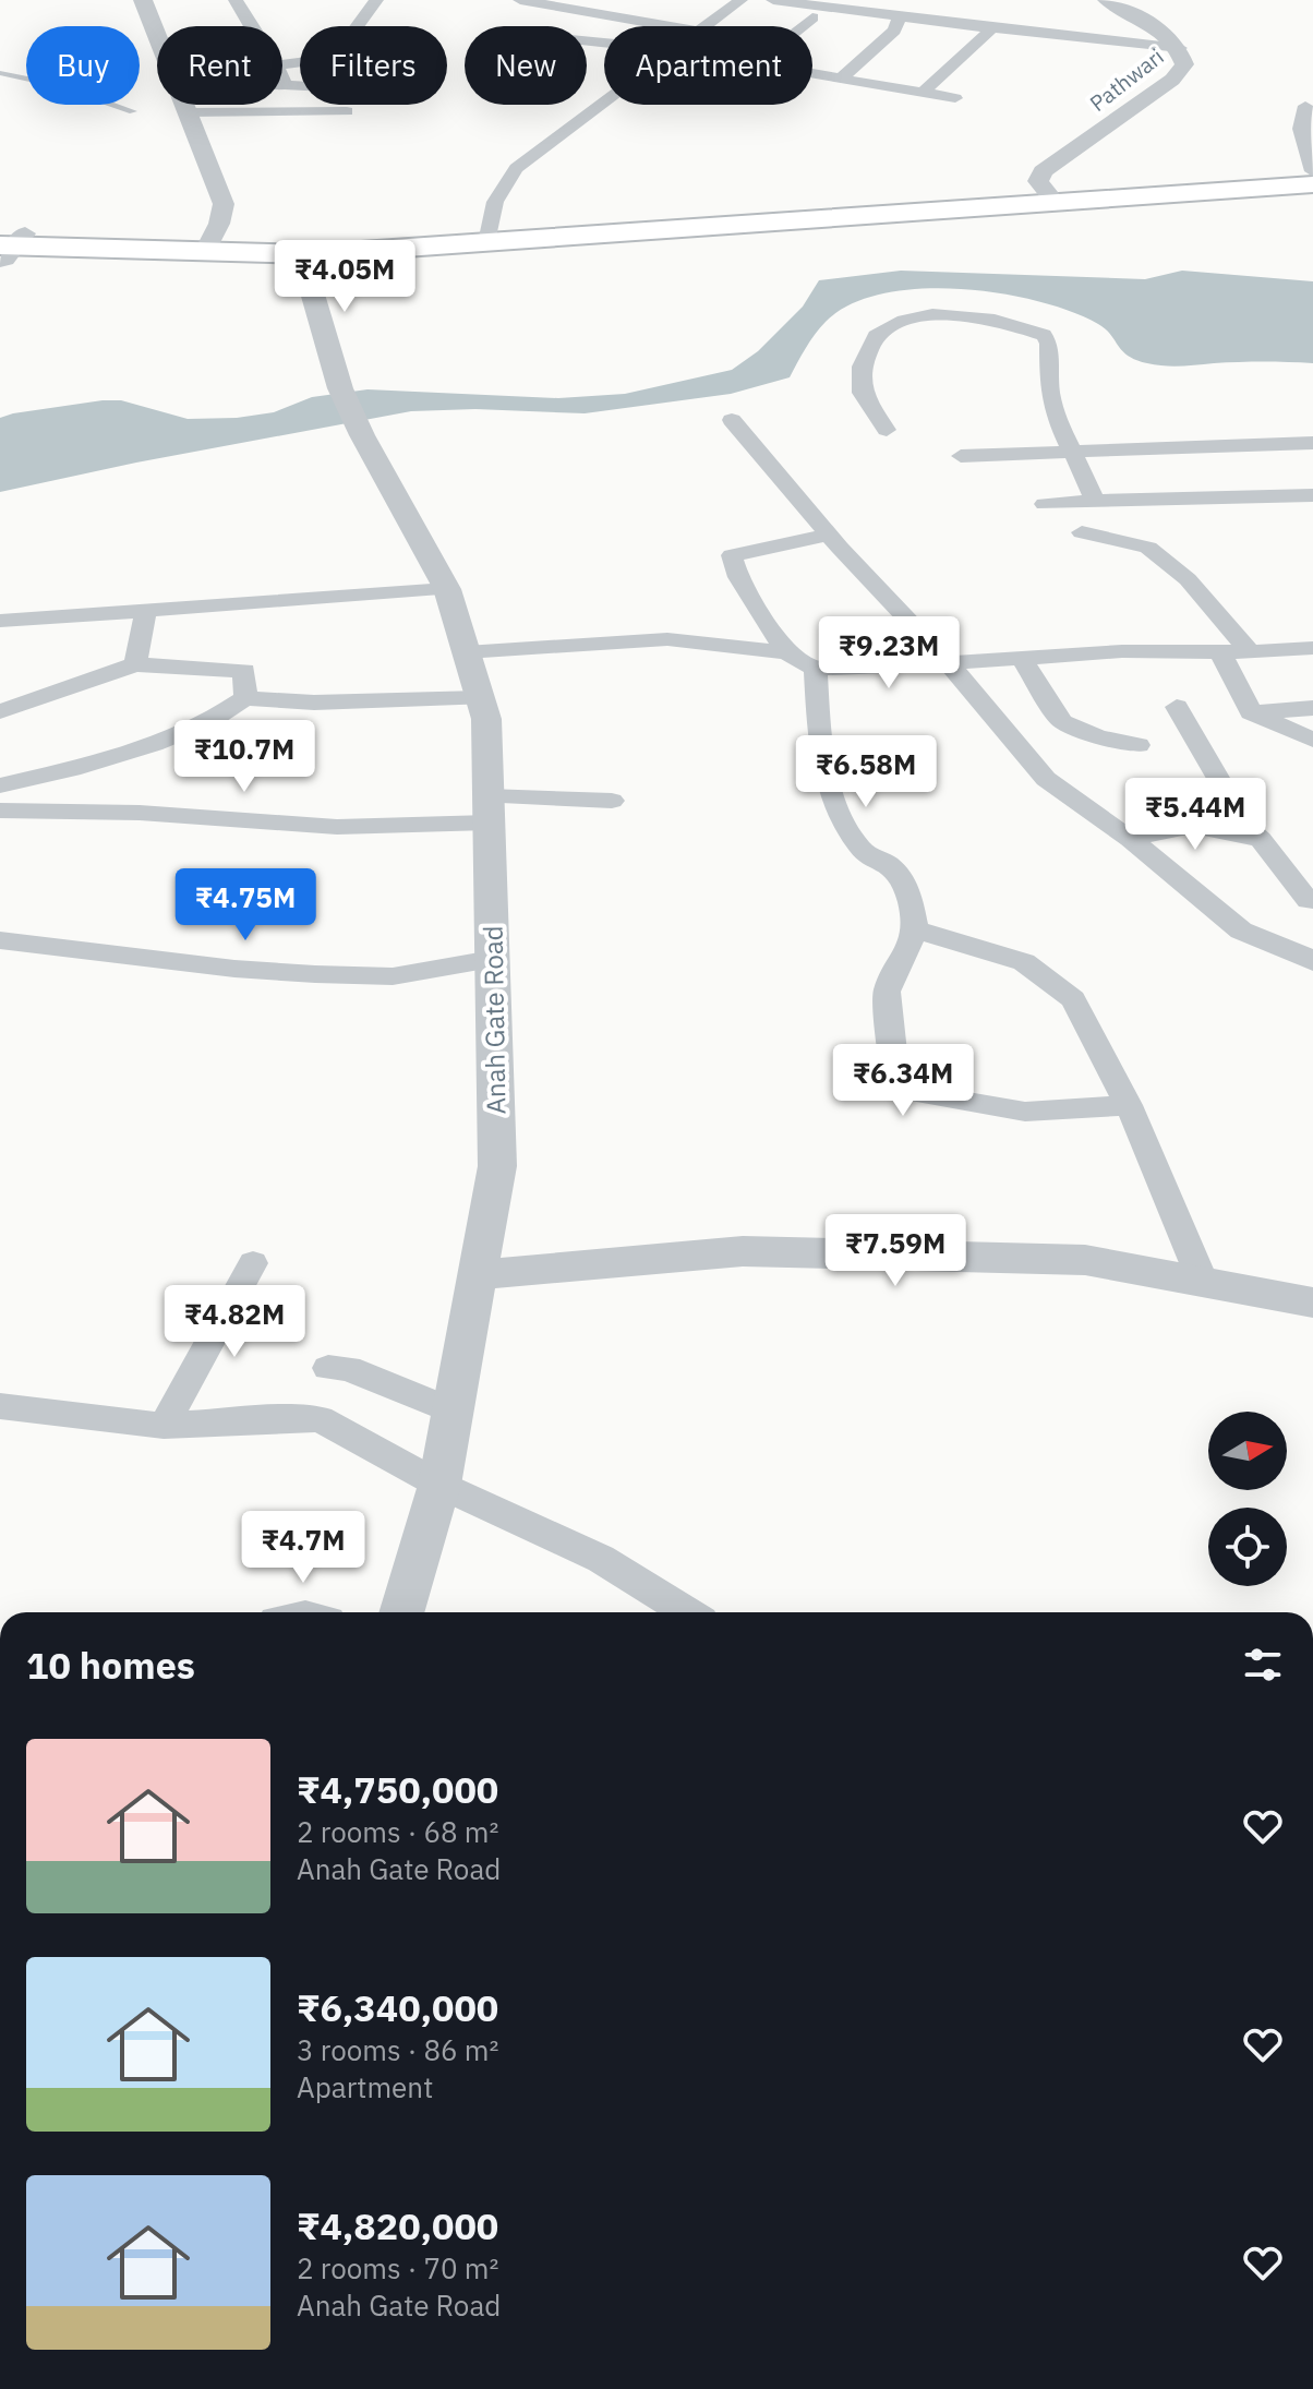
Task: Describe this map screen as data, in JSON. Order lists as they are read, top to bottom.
{
  "streets": {
    "street": ["Pathwari", "Anah Gate Road"]
  },
  "north": "right",
  "page": {
    "chip": [
      "Buy",
      "Rent",
      "Filters",
      "New",
      "Apartment"
    ],
    "price": [
      "₹4.05M",
      "₹9.23M",
      "₹10.7M",
      "₹6.58M",
      "₹5.44M",
      "₹4.75M",
      "₹6.34M",
      "₹7.59M",
      "₹4.82M",
      "₹4.7M"
    ],
    "heading": "10 homes",
    "list": [
      {
        "name": "₹4,750,000",
        "note": "2 rooms · 68 m² · Anah Gate Road"
      },
      {
        "name": "₹6,340,000",
        "note": "3 rooms · 86 m² · Apartment"
      },
      {
        "name": "₹4,820,000",
        "note": "2 rooms · 70 m² · Anah Gate Road"
      }
    ]
  }
}
